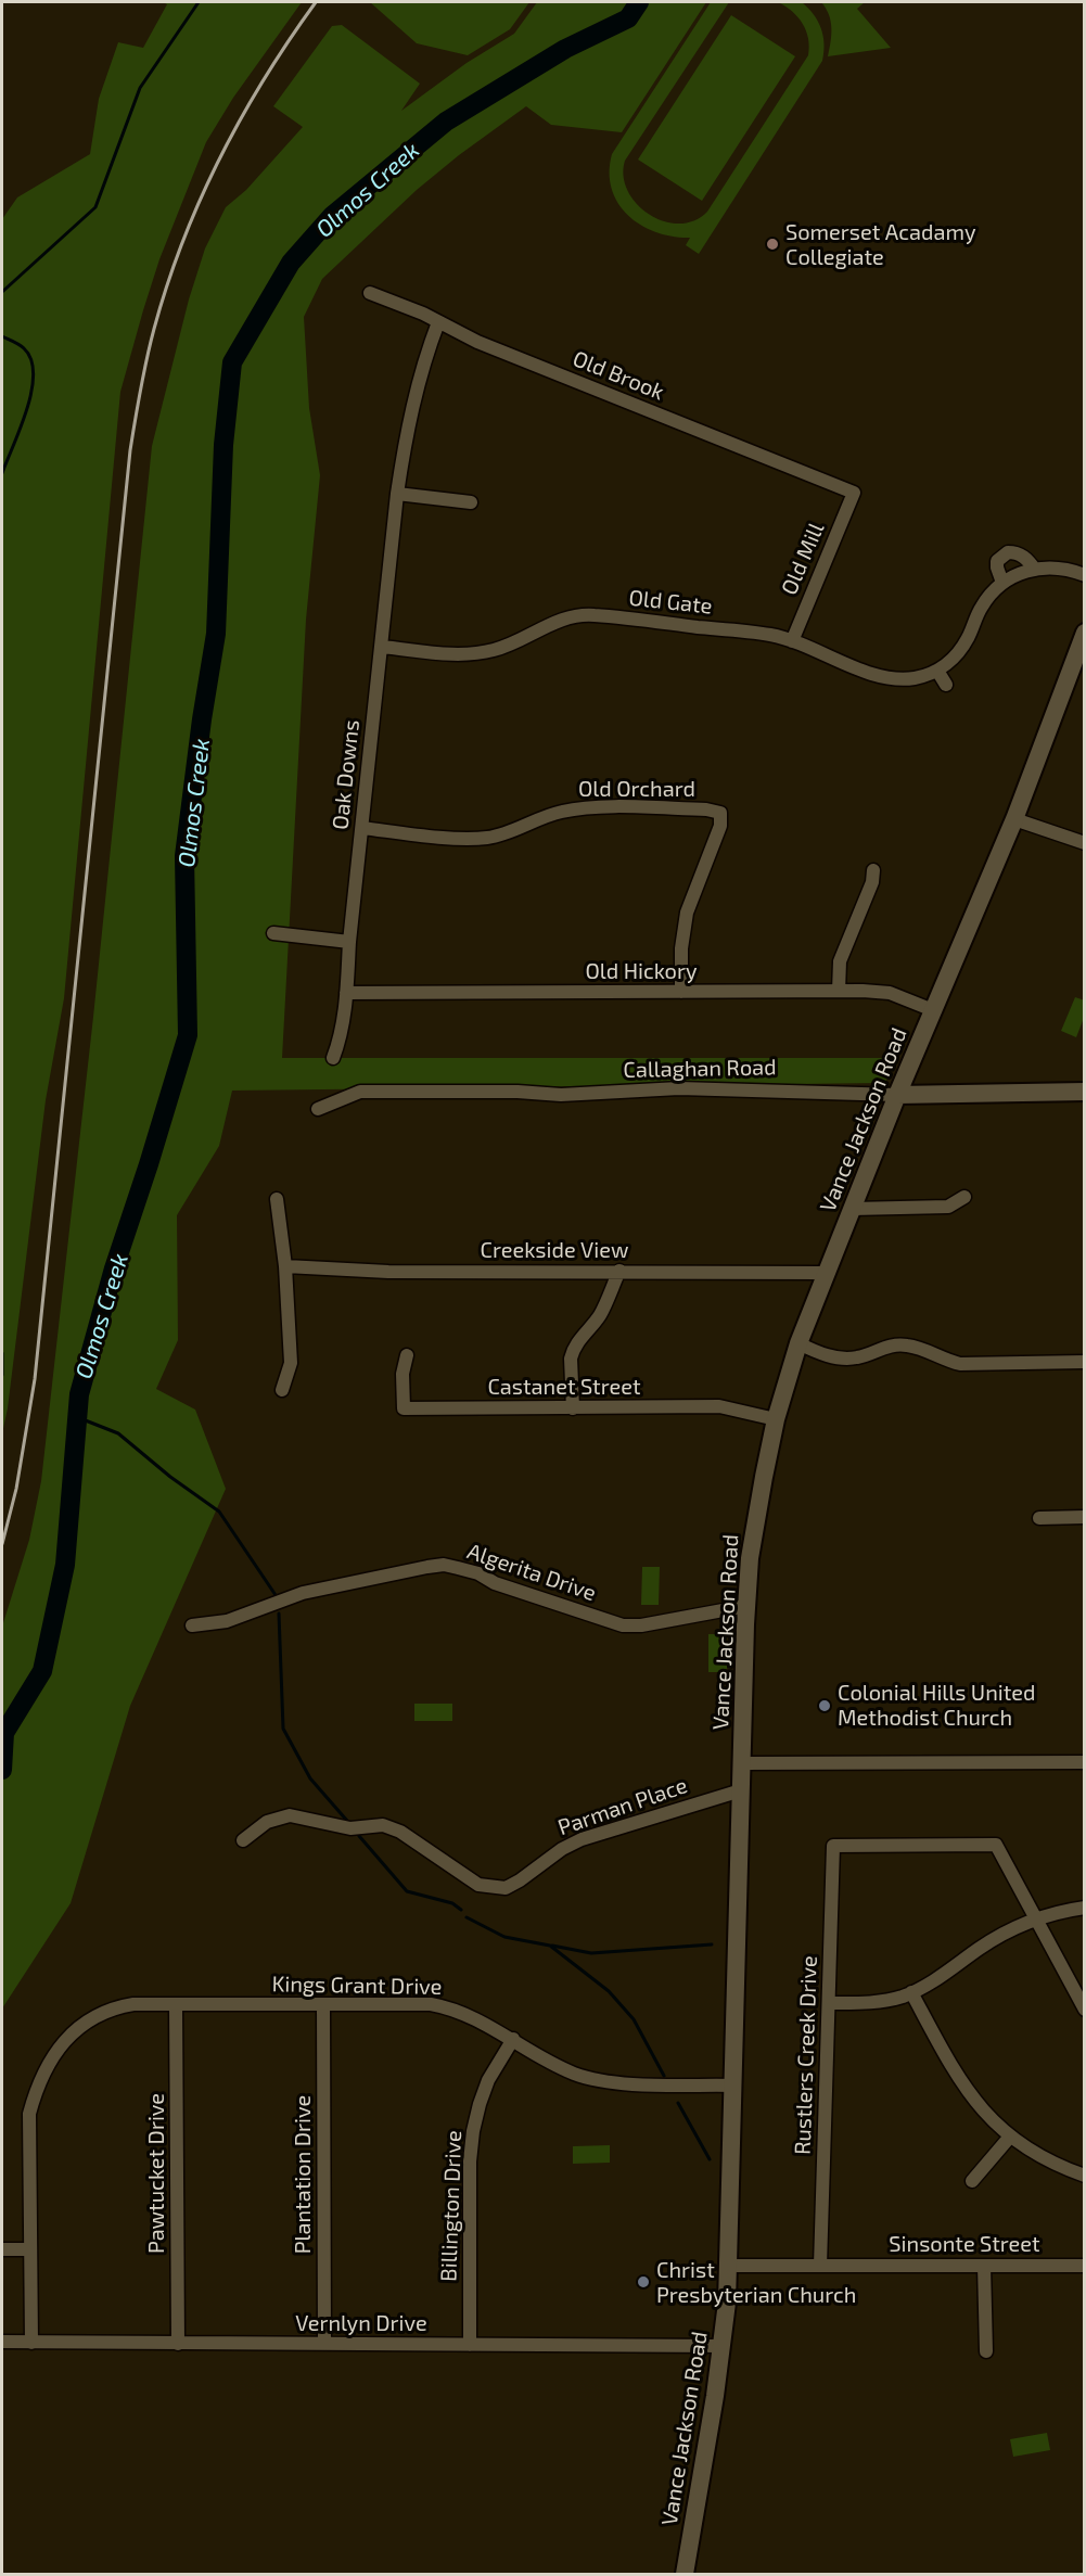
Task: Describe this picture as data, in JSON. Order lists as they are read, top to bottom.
{
  "streets": {
    "main road": ["Callaghan Road", "Vance Jackson Road"],
    "street": [
      "Old Brook",
      "Old Mill",
      "Old Gate",
      "Oak Downs",
      "Old Orchard",
      "Old Hickory",
      "Creekside View",
      "Castanet Street",
      "Algerita Drive",
      "Parman Place",
      "Kings Grant Drive",
      "Rustlers Creek Drive",
      "Pawtucket Drive",
      "Plantation Drive",
      "Billington Drive",
      "Sinsonte Street",
      "Vernlyn Drive"
    ]
  },
  "crossings": [
    ["Old Brook", "Old Mill"],
    ["Old Brook", "Oak Downs"],
    ["Old Mill", "Old Gate"],
    ["Old Gate", "Oak Downs"],
    ["Oak Downs", "Old Orchard"],
    ["Oak Downs", "Old Hickory"],
    ["Old Orchard", "Old Hickory"],
    ["Old Hickory", "Vance Jackson Road"],
    ["Callaghan Road", "Vance Jackson Road"],
    ["Vance Jackson Road", "Creekside View"],
    ["Vance Jackson Road", "Castanet Street"],
    ["Vance Jackson Road", "Algerita Drive"],
    ["Vance Jackson Road", "Parman Place"],
    ["Vance Jackson Road", "Kings Grant Drive"],
    ["Vance Jackson Road", "Sinsonte Street"],
    ["Vance Jackson Road", "Vernlyn Drive"],
    ["Kings Grant Drive", "Pawtucket Drive"],
    ["Kings Grant Drive", "Plantation Drive"],
    ["Kings Grant Drive", "Billington Drive"],
    ["Kings Grant Drive", "Vernlyn Drive"],
    ["Rustlers Creek Drive", "Sinsonte Street"],
    ["Pawtucket Drive", "Vernlyn Drive"],
    ["Plantation Drive", "Vernlyn Drive"],
    ["Billington Drive", "Vernlyn Drive"]
  ],
  "water": ["Olmos Creek"],
  "places": ["Somerset Acadamy Collegiate", "Colonial Hills United Methodist Church", "Christ Presbyterian Church"]
}
